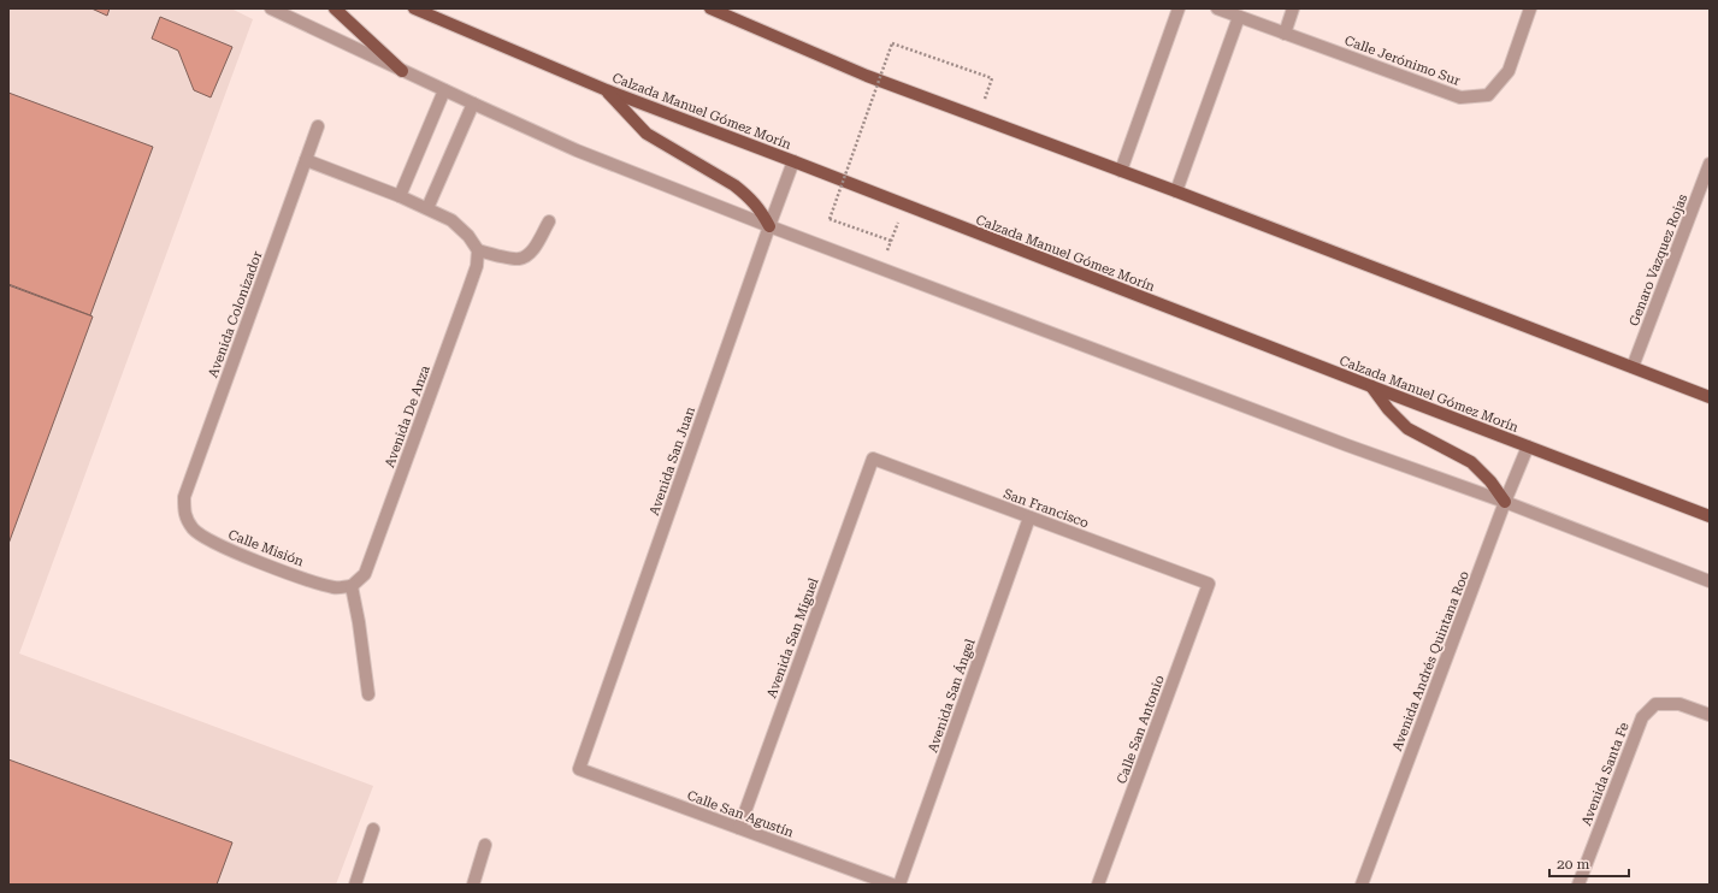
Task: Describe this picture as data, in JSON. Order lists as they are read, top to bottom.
{
  "streets": {
    "main road": ["Calzada Manuel Gómez Morín"],
    "street": [
      "Calle Jerónimo Sur",
      "Genaro Vazquez Rojas",
      "Avenida Colonizador",
      "Avenida De Anza",
      "Avenida San Juan",
      "San Francisco",
      "Calle Misión",
      "Avenida San Miguel",
      "Avenida Andrés Quintana Roo",
      "Avenida San Ángel",
      "Calle San Antonio",
      "Avenida Santa Fe",
      "Calle San Agustín"
    ]
  },
  "crossings": [
    ["Calzada Manuel Gómez Morín", "Avenida San Juan"],
    ["Calzada Manuel Gómez Morín", "Avenida Andrés Quintana Roo"],
    ["Avenida Colonizador", "Calle Misión"],
    ["Avenida De Anza", "Calle Misión"],
    ["Avenida San Juan", "Calle San Agustín"],
    ["San Francisco", "Avenida San Miguel"],
    ["San Francisco", "Avenida San Ángel"],
    ["San Francisco", "Calle San Antonio"],
    ["Avenida San Miguel", "Calle San Agustín"]
  ],
  "scale_bar": "20 m"
}
